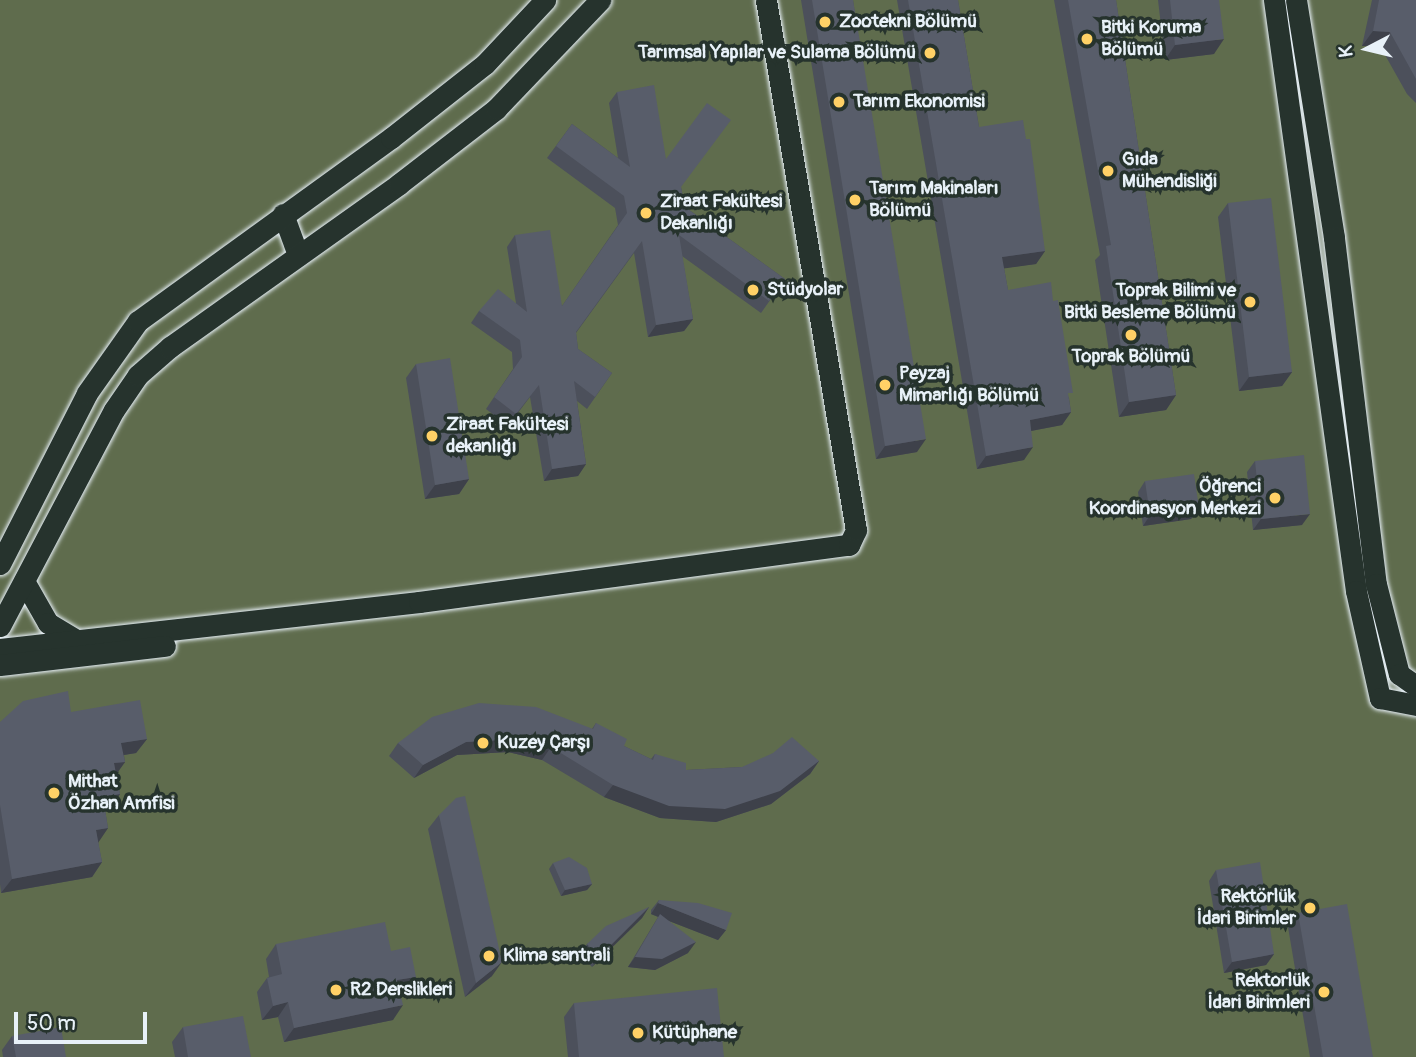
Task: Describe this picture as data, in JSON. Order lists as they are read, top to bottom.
{
  "places": [
    "Zootekni Bölümü",
    "Bitki Koruma Bölümü",
    "Tarımsal Yapılar ve Sulama Bölümü",
    "Tarım Ekonomisi",
    "Gıda Mühendisliği",
    "Tarım Makinaları Bölümü",
    "Ziraat Fakültesi Dekanlığı",
    "Stüdyolar",
    "Toprak Bilimi ve Bitki Besleme Bölümü",
    "Toprak Bölümü",
    "Peyzaj Mimarlığı Bölümü",
    "Ziraat Fakültesi dekanlığı",
    "Öğrenci Koordinasyon Merkezi",
    "Kuzey Çarşı",
    "Mithat Özhan Amfisi",
    "Rektörlük İdari Birimler",
    "Klima santrali",
    "R2 Derslikleri",
    "Rektorlük İdari Birimleri",
    "Kütüphane"
  ],
  "scale_bar": "50 m",
  "north": "left"
}
